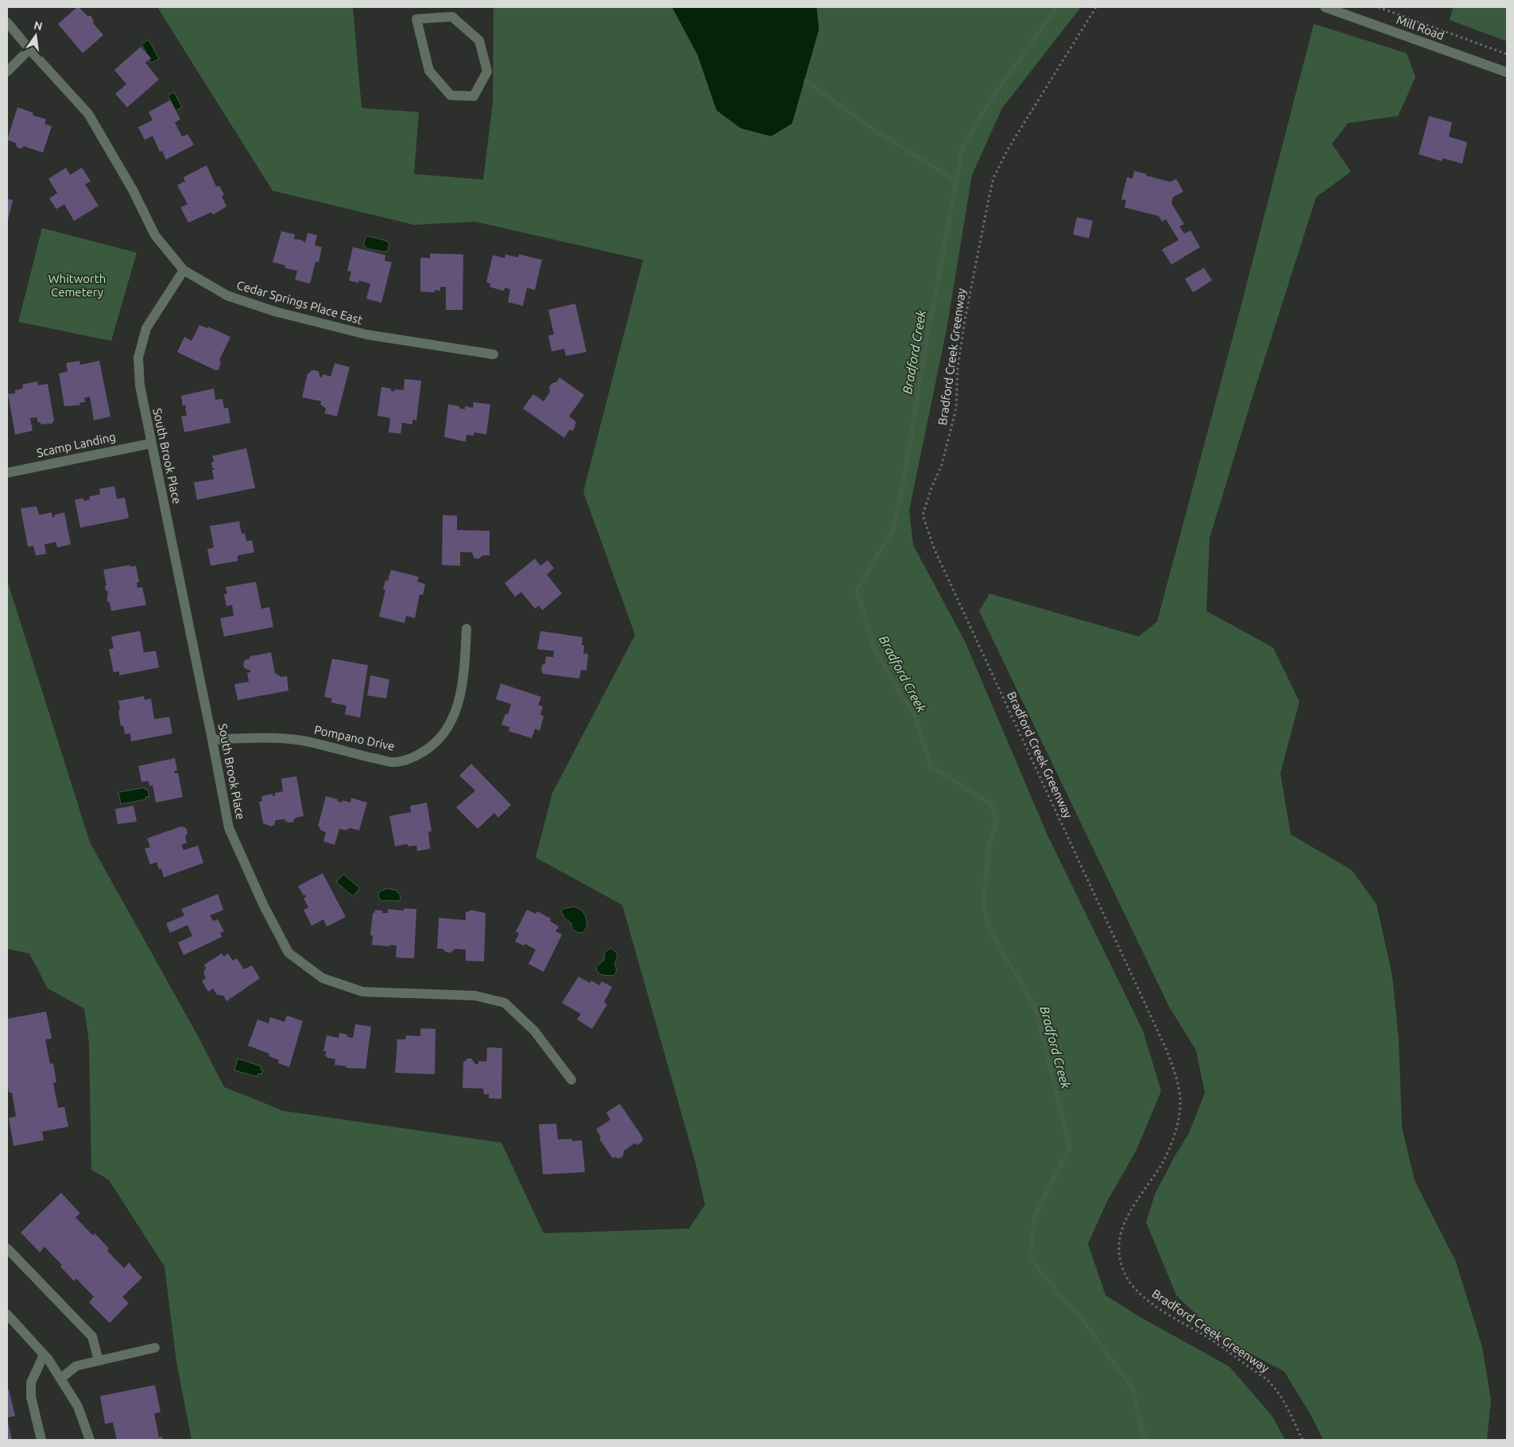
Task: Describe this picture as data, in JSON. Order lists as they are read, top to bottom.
{
  "streets": {
    "street": [
      "Mill Road",
      "Cedar Springs Place East",
      "Scamp Landing",
      "South Brook Place",
      "Pompano Drive"
    ],
    "path": ["Bradford Creek Greenway"]
  },
  "crossings": [
    ["Cedar Springs Place East", "South Brook Place"],
    ["Scamp Landing", "South Brook Place"],
    ["South Brook Place", "Pompano Drive"]
  ],
  "water": ["Bradford Creek"],
  "parks": ["Whitworth Cemetery"],
  "north": "top"
}
